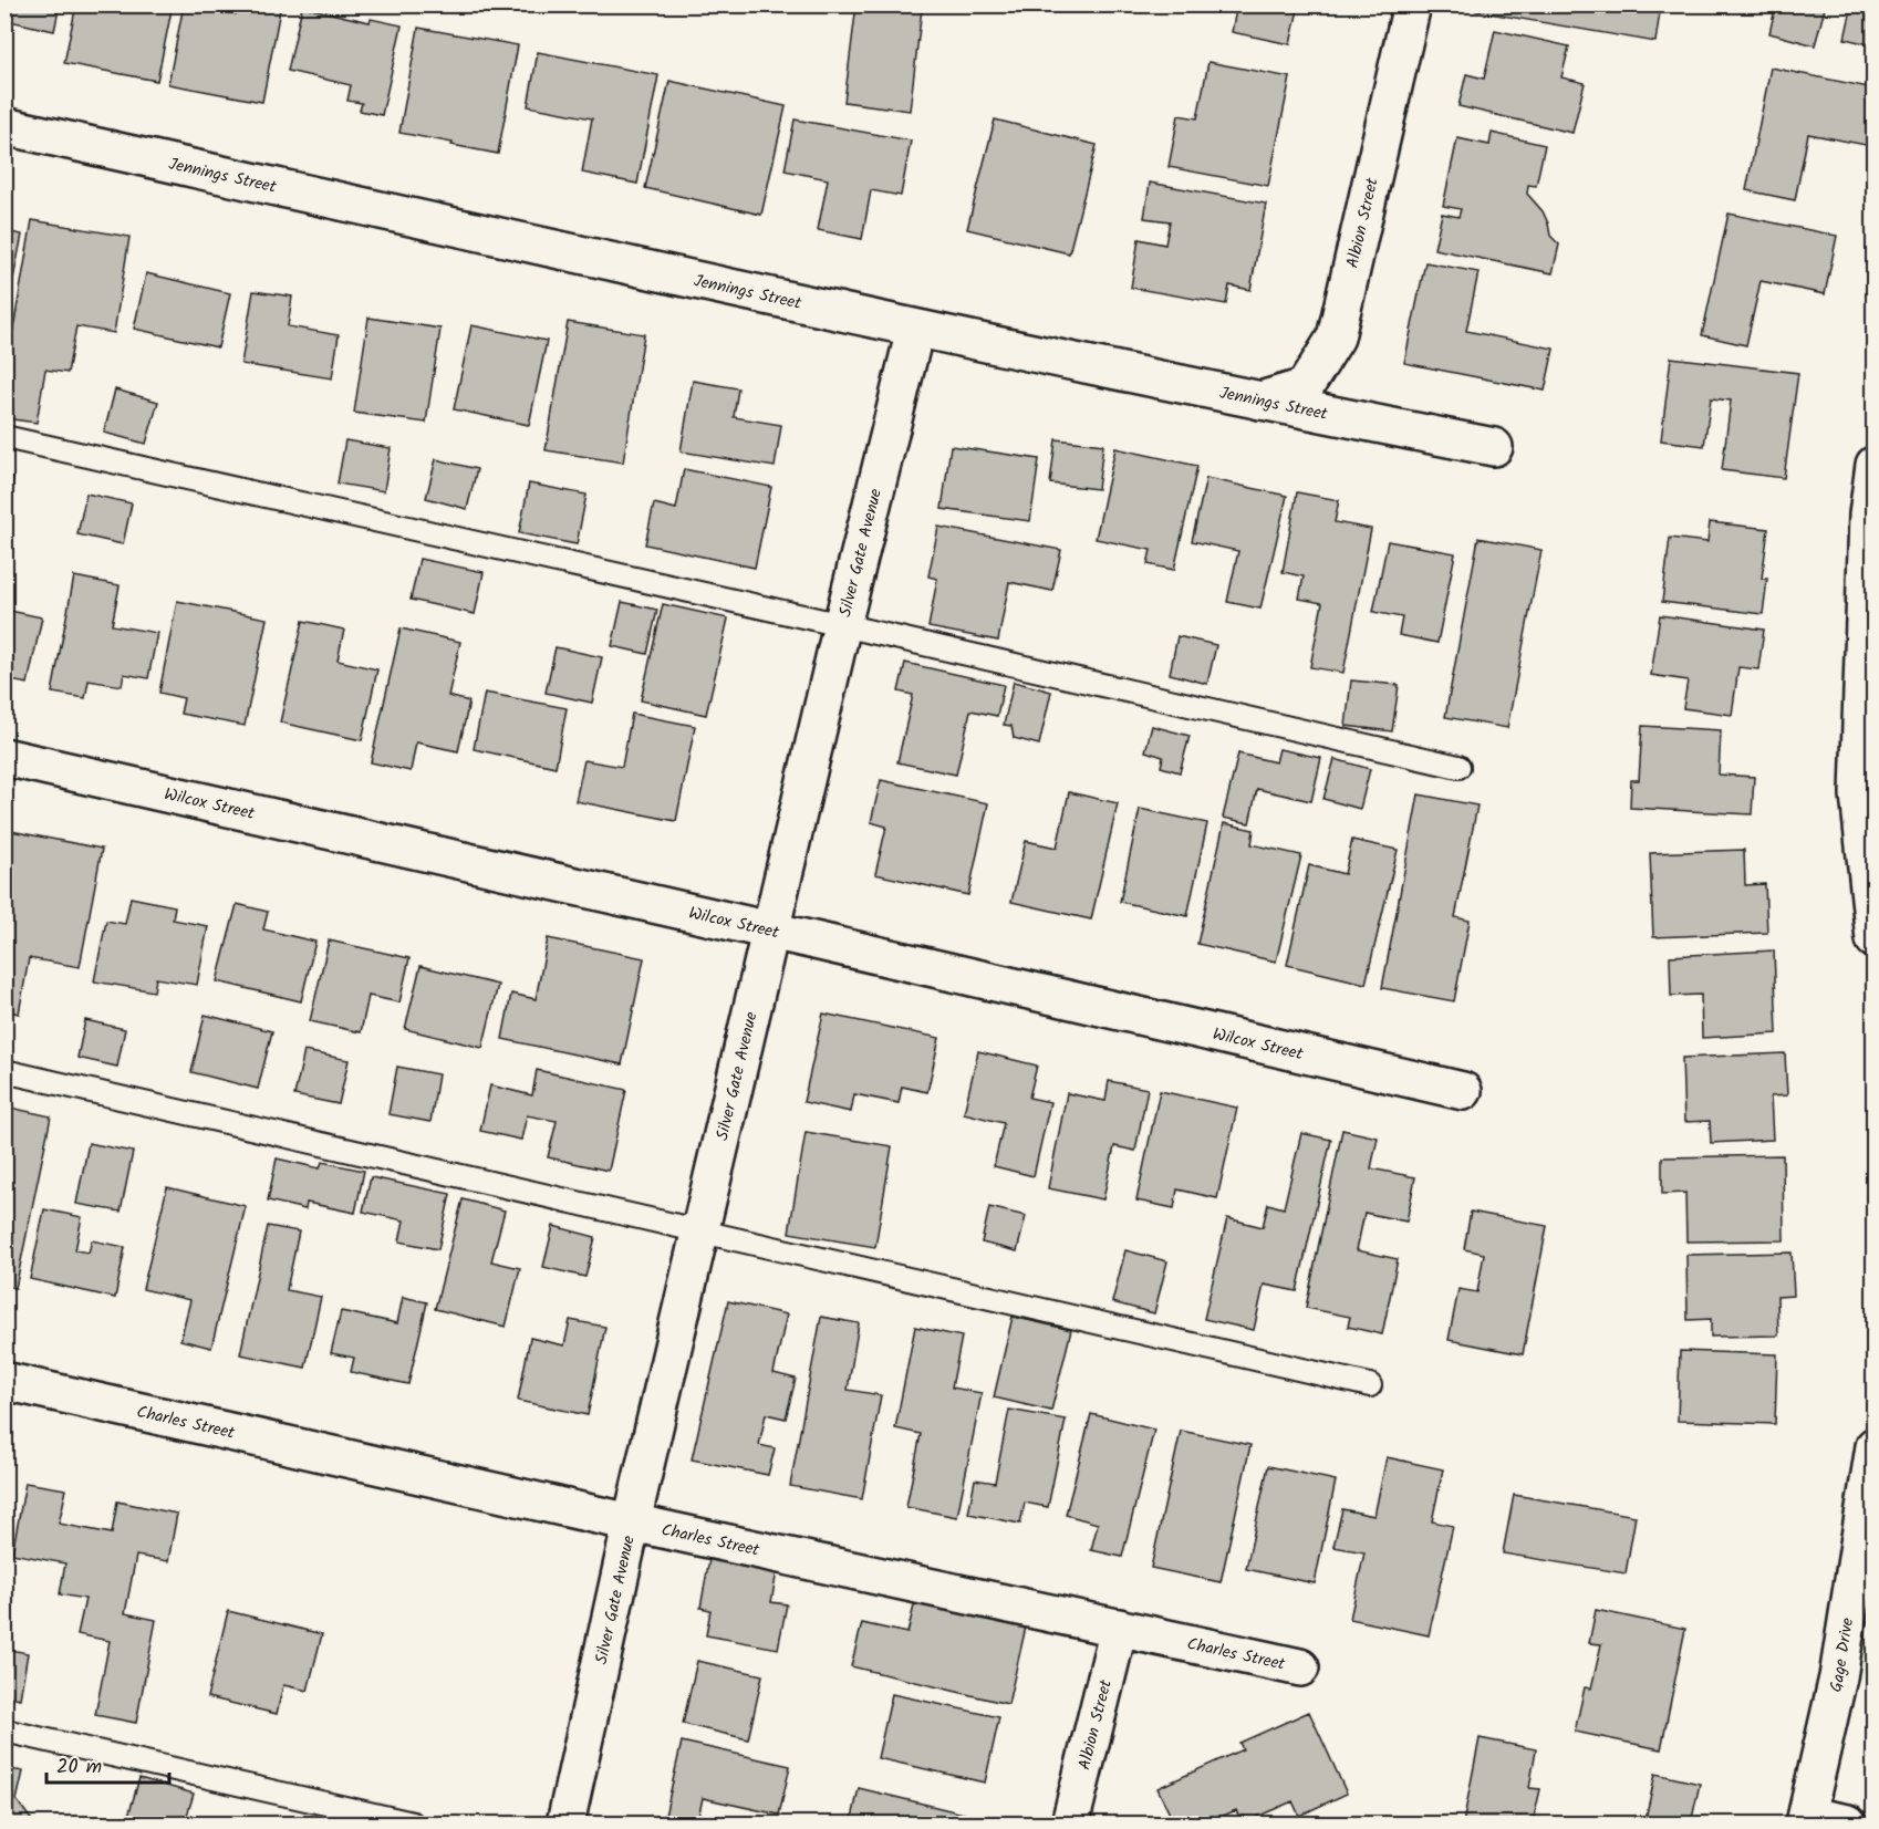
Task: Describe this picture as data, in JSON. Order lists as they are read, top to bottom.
{
  "streets": {
    "street": [
      "Jennings Street",
      "Albion Street",
      "Silver Gate Avenue",
      "Wilcox Street",
      "Charles Street",
      "Gage Drive"
    ]
  },
  "crossings": [
    ["Jennings Street", "Albion Street"],
    ["Jennings Street", "Silver Gate Avenue"],
    ["Albion Street", "Charles Street"],
    ["Silver Gate Avenue", "Wilcox Street"],
    ["Silver Gate Avenue", "Charles Street"]
  ],
  "scale_bar": "20 m"
}
